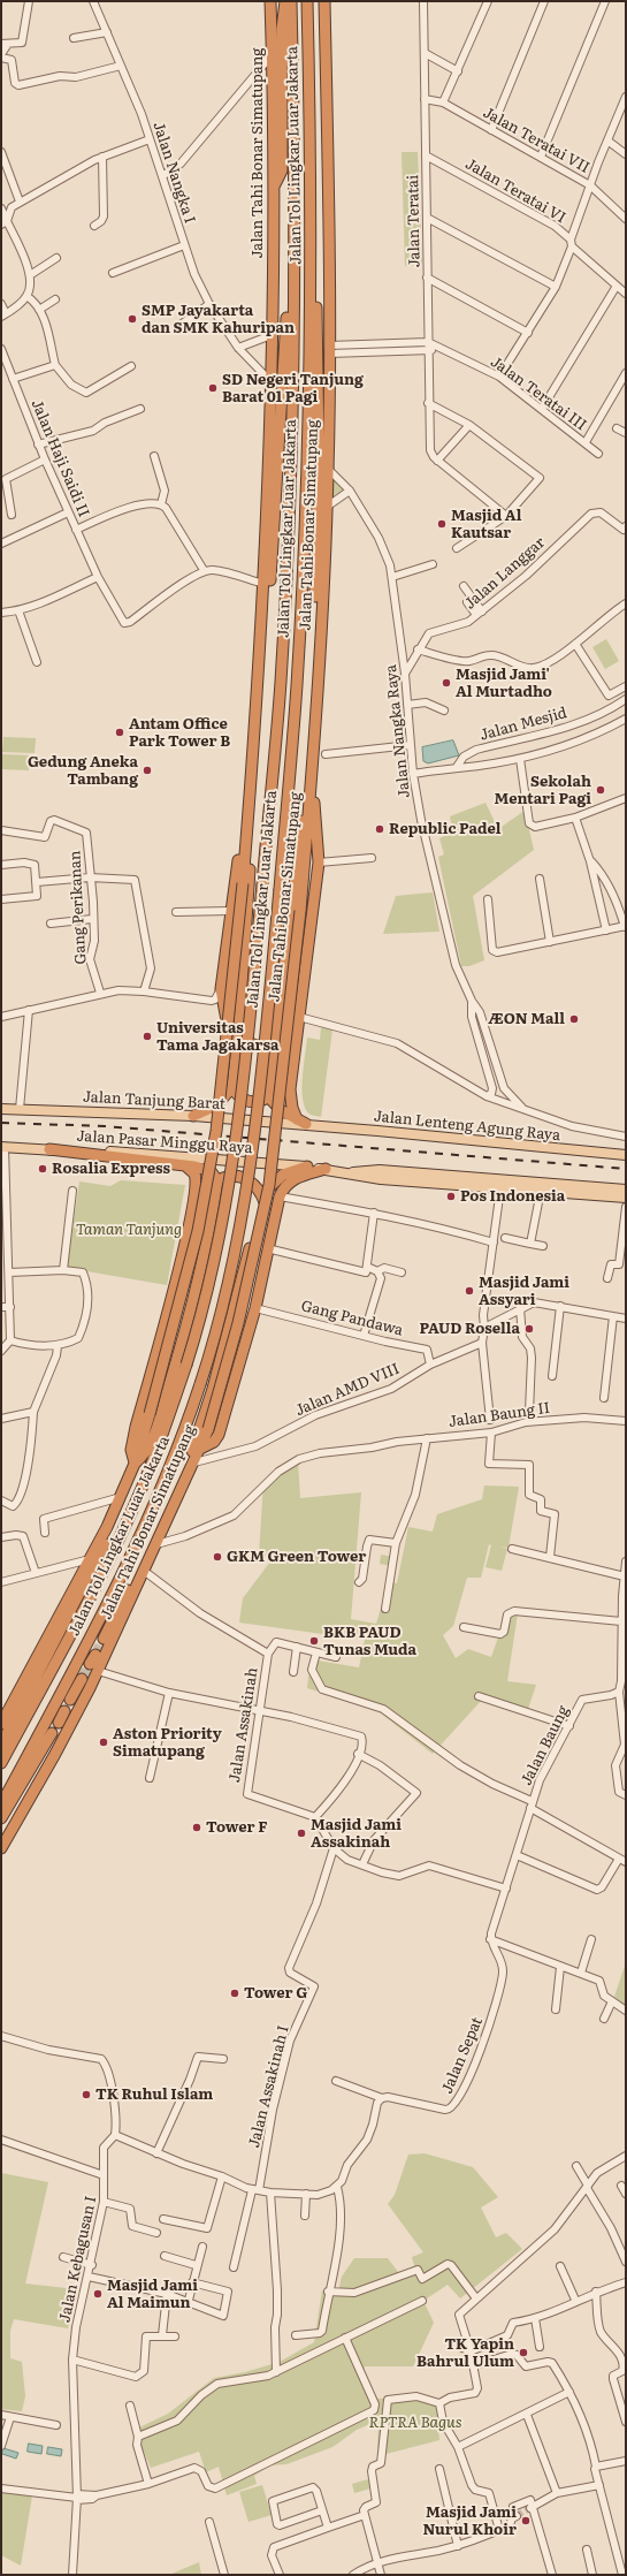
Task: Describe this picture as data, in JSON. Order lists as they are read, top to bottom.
{
  "streets": {
    "highway": ["Jalan Tahi Bonar Simatupang", "Jalan Tol Lingkar Luar Jakarta"],
    "main road": ["Jalan Tanjung Barat", "Jalan Lenteng Agung Raya", "Jalan Pasar Minggu Raya"],
    "street": [
      "Jalan Teratai VII",
      "Jalan Nangka I",
      "Jalan Teratai VI",
      "Jalan Teratai",
      "Jalan Teratai III",
      "Jalan Haji Saidi II",
      "Jalan Langgar",
      "Jalan Mesjid",
      "Jalan Nangka Raya",
      "Gang Perikanan",
      "Gang Pandawa",
      "Jalan AMD VIII",
      "Jalan Baung II",
      "Jalan Assakinah",
      "Jalan Baung",
      "Jalan Sepat",
      "Jalan Assakinah I",
      "Jalan Kebagusan I"
    ]
  },
  "crossings": [
    ["Jalan Teratai VII", "Jalan Teratai"],
    ["Jalan Tahi Bonar Simatupang", "Jalan Nangka I"],
    ["Jalan Tahi Bonar Simatupang", "Jalan Nangka Raya"],
    ["Jalan Tahi Bonar Simatupang", "Jalan AMD VIII"],
    ["Jalan Tahi Bonar Simatupang", "Jalan Baung II"],
    ["Jalan Tahi Bonar Simatupang", "Jalan Assakinah"],
    ["Jalan Teratai VI", "Jalan Teratai"],
    ["Jalan Teratai", "Jalan Teratai III"],
    ["Jalan Langgar", "Jalan Nangka Raya"],
    ["Jalan Tanjung Barat", "Jalan Lenteng Agung Raya"],
    ["Gang Pandawa", "Jalan AMD VIII"],
    ["Jalan Baung", "Jalan Sepat"]
  ],
  "parks": ["Taman Tanjung", "RPTRA Bagus"],
  "places": [
    "SMP Jayakarta dan SMK Kahuripan",
    "SD Negeri Tanjung Barat 01 Pagi",
    "Masjid Al Kautsar",
    "Masjid Jami' Al Murtadho",
    "Antam Office Park Tower B",
    "Gedung Aneka Tambang",
    "Sekolah Mentari Pagi",
    "Republic Padel",
    "ÆON Mall",
    "Universitas Tama Jagakarsa",
    "Rosalia Express",
    "Pos Indonesia",
    "Masjid Jami Assyari",
    "PAUD Rosella",
    "GKM Green Tower",
    "BKB PAUD Tunas Muda",
    "Aston Priority Simatupang",
    "Tower F",
    "Masjid Jami Assakinah",
    "Tower G",
    "TK Ruhul Islam",
    "Masjid Jami Al Maimun",
    "TK Yapin Bahrul Ulum",
    "Masjid Jami Nurul Khoir"
  ]
}
